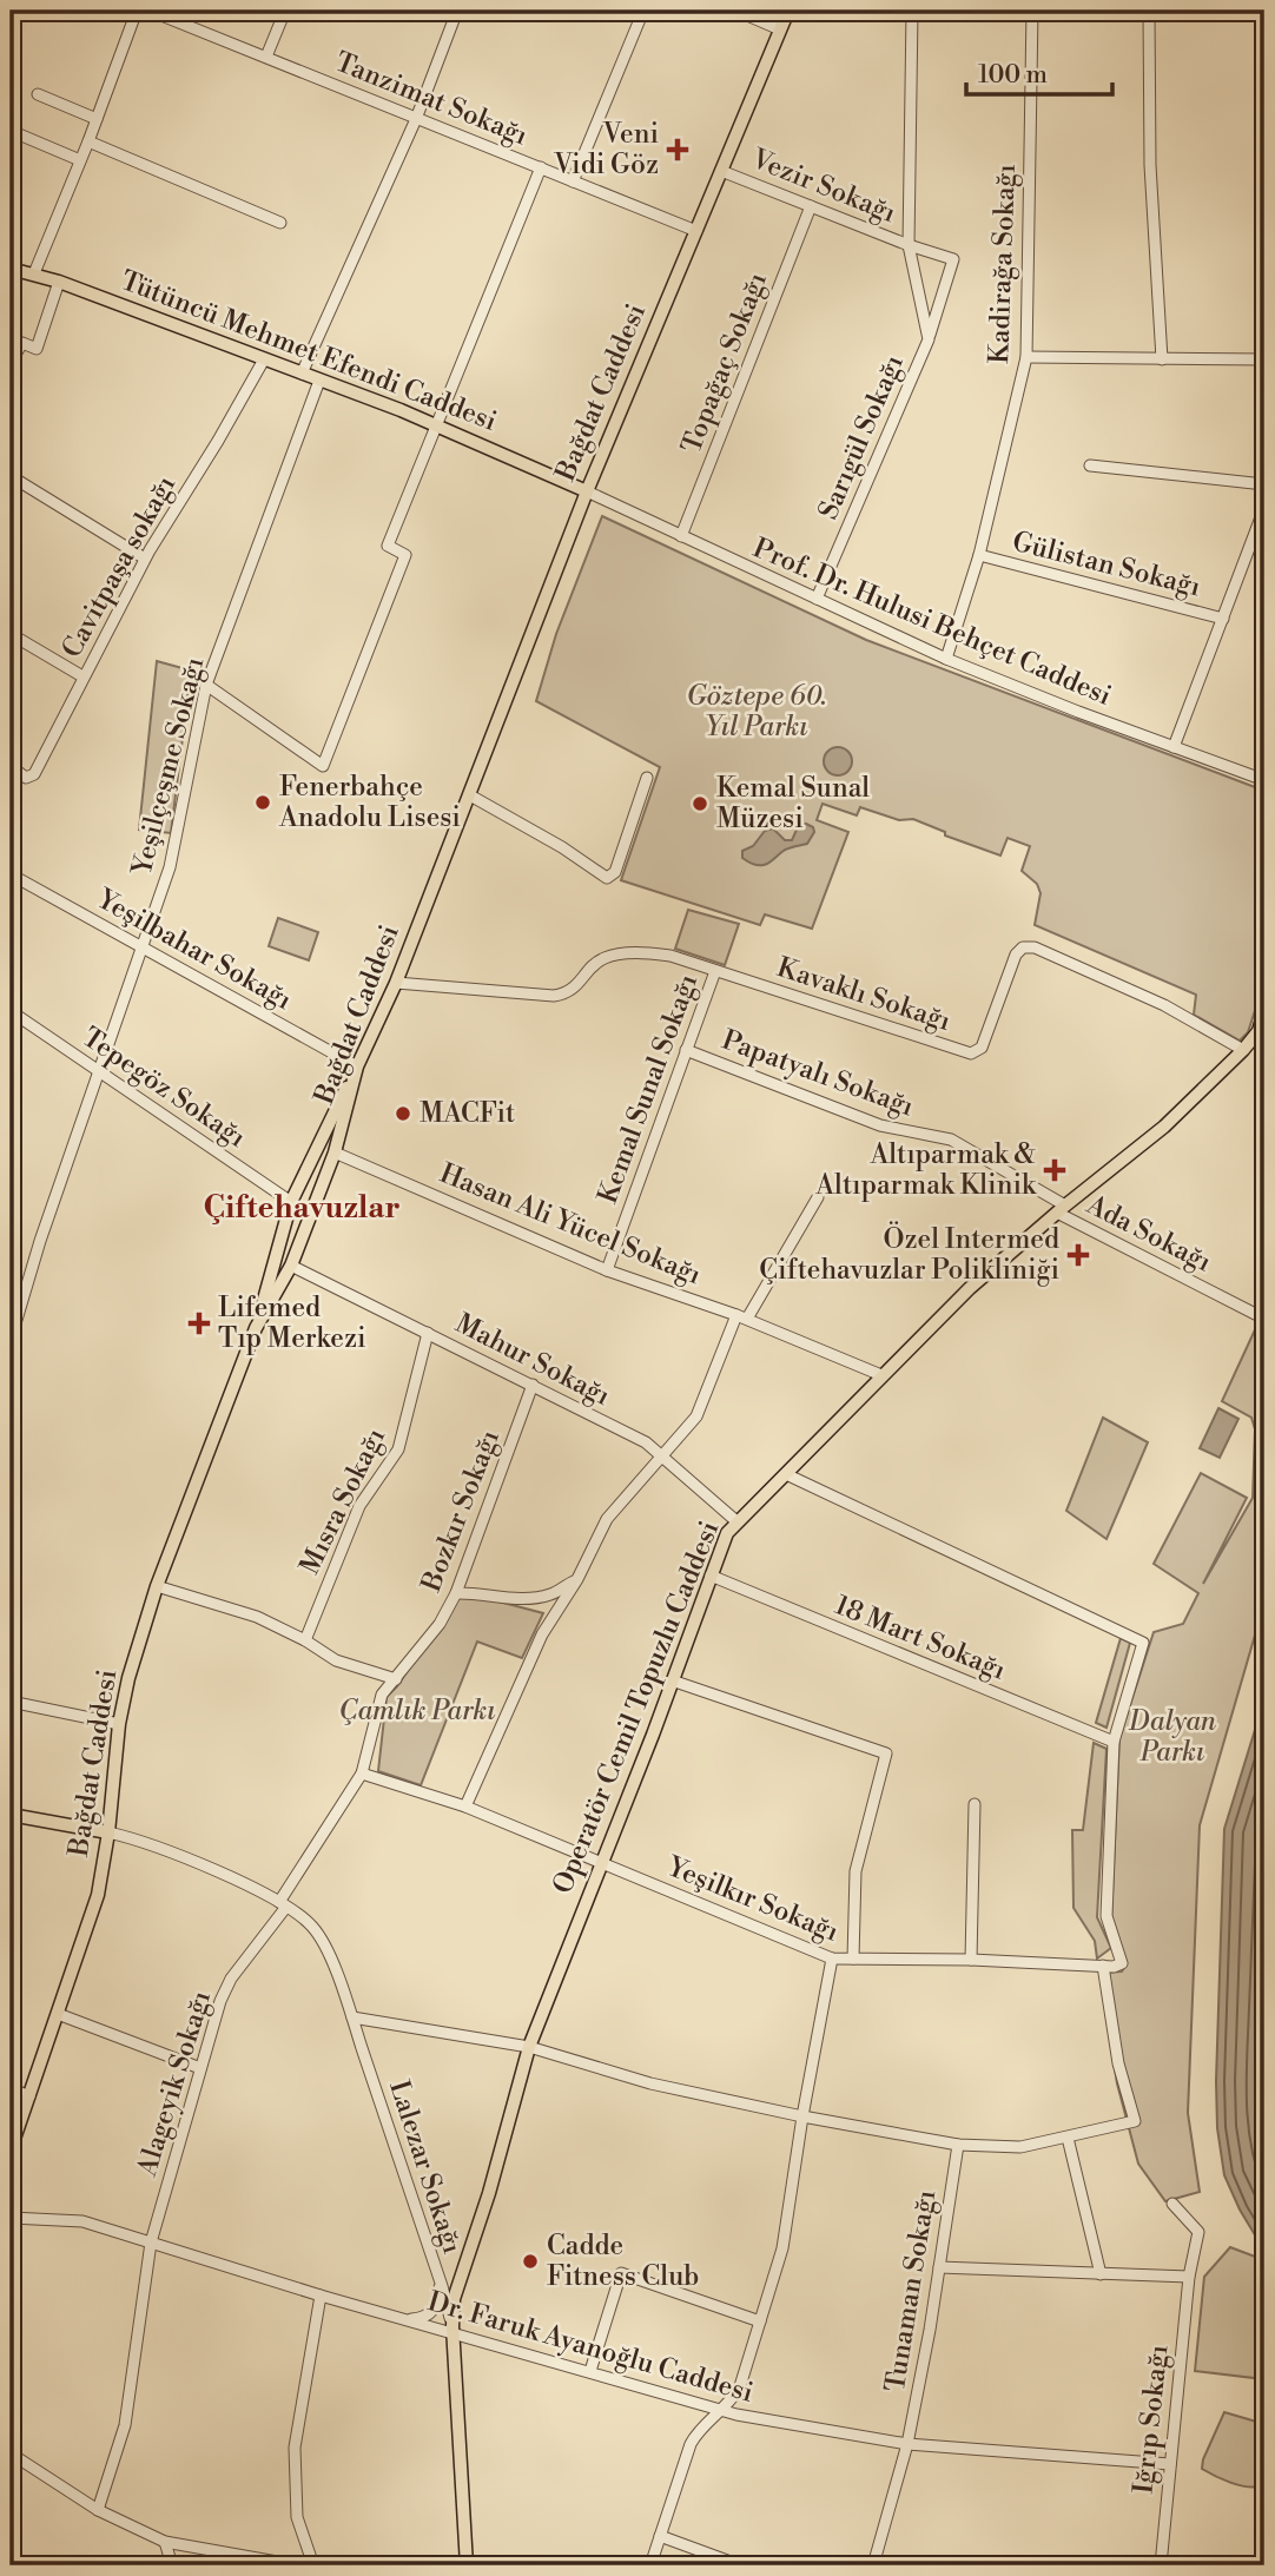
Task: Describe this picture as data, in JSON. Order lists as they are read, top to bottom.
{
  "streets": {
    "main road": ["Tütüncü Mehmet Efendi Caddesi", "Bağdat Caddesi", "Operatör Cemil Topuzlu Caddesi"],
    "street": [
      "Tanzimat Sokağı",
      "Vezir Sokağı",
      "Kadirağa Sokağı",
      "Topağaç Sokağı",
      "Sarıgül Sokağı",
      "Gülistan Sokağı",
      "Cavitpaşa sokağı",
      "Prof. Dr. Hulusi Behçet Caddesi",
      "Yeşilçeşme Sokağı",
      "Yeşilbahar Sokağı",
      "Kavaklı Sokağı",
      "Papatyalı Sokağı",
      "Tepegöz Sokağı",
      "Kemal Sunal Sokağı",
      "Hasan Ali Yücel Sokağı",
      "Ada Sokağı",
      "Mahur Sokağı",
      "Mısra Sokağı",
      "Bozkır Sokağı",
      "18 Mart Sokağı",
      "Yeşilkır Sokağı",
      "Alageyik Sokağı",
      "Lalezar Sokağı",
      "Tunaman Sokağı",
      "Dr. Faruk Ayanoğlu Caddesi",
      "Iğrıp Sokağı"
    ]
  },
  "crossings": [
    ["Tanzimat Sokağı", "Bağdat Caddesi"],
    ["Vezir Sokağı", "Topağaç Sokağı"],
    ["Vezir Sokağı", "Bağdat Caddesi"],
    ["Vezir Sokağı", "Sarıgül Sokağı"],
    ["Kadirağa Sokağı", "Gülistan Sokağı"],
    ["Kadirağa Sokağı", "Prof. Dr. Hulusi Behçet Caddesi"],
    ["Tütüncü Mehmet Efendi Caddesi", "Bağdat Caddesi"],
    ["Tütüncü Mehmet Efendi Caddesi", "Cavitpaşa sokağı"],
    ["Tütüncü Mehmet Efendi Caddesi", "Prof. Dr. Hulusi Behçet Caddesi"],
    ["Tütüncü Mehmet Efendi Caddesi", "Yeşilçeşme Sokağı"],
    ["Topağaç Sokağı", "Prof. Dr. Hulusi Behçet Caddesi"],
    ["Bağdat Caddesi", "Prof. Dr. Hulusi Behçet Caddesi"],
    ["Bağdat Caddesi", "Yeşilbahar Sokağı"],
    ["Bağdat Caddesi", "Kavaklı Sokağı"],
    ["Bağdat Caddesi", "Hasan Ali Yücel Sokağı"],
    ["Bağdat Caddesi", "Mahur Sokağı"],
    ["Bağdat Caddesi", "Lalezar Sokağı"],
    ["Sarıgül Sokağı", "Prof. Dr. Hulusi Behçet Caddesi"],
    ["Yeşilçeşme Sokağı", "Yeşilbahar Sokağı"],
    ["Yeşilçeşme Sokağı", "Tepegöz Sokağı"],
    ["Kavaklı Sokağı", "Kemal Sunal Sokağı"],
    ["Kavaklı Sokağı", "Operatör Cemil Topuzlu Caddesi"],
    ["Papatyalı Sokağı", "Kemal Sunal Sokağı"],
    ["Papatyalı Sokağı", "Ada Sokağı"],
    ["Papatyalı Sokağı", "Operatör Cemil Topuzlu Caddesi"],
    ["Kemal Sunal Sokağı", "Hasan Ali Yücel Sokağı"],
    ["Hasan Ali Yücel Sokağı", "Operatör Cemil Topuzlu Caddesi"],
    ["Ada Sokağı", "Operatör Cemil Topuzlu Caddesi"],
    ["Mahur Sokağı", "Mısra Sokağı"],
    ["Mahur Sokağı", "Bozkır Sokağı"],
    ["Mahur Sokağı", "Operatör Cemil Topuzlu Caddesi"],
    ["Bozkır Sokağı", "Yeşilkır Sokağı"],
    ["Bozkır Sokağı", "Alageyik Sokağı"],
    ["Bozkır Sokağı", "Lalezar Sokağı"],
    ["18 Mart Sokağı", "Operatör Cemil Topuzlu Caddesi"],
    ["Operatör Cemil Topuzlu Caddesi", "Yeşilkır Sokağı"],
    ["Operatör Cemil Topuzlu Caddesi", "Lalezar Sokağı"],
    ["Operatör Cemil Topuzlu Caddesi", "Dr. Faruk Ayanoğlu Caddesi"],
    ["Alageyik Sokağı", "Lalezar Sokağı"],
    ["Alageyik Sokağı", "Dr. Faruk Ayanoğlu Caddesi"],
    ["Lalezar Sokağı", "Dr. Faruk Ayanoğlu Caddesi"],
    ["Tunaman Sokağı", "Dr. Faruk Ayanoğlu Caddesi"],
    ["Dr. Faruk Ayanoğlu Caddesi", "Iğrıp Sokağı"]
  ],
  "districts": ["Çiftehavuzlar"],
  "parks": ["Göztepe 60. Yıl Parkı", "Çamlık Parkı", "Dalyan Parkı"],
  "places": {
    "health": [
      "Veni Vidi Göz",
      "Altıparmak & Altıparmak Klinik",
      "Özel Intermed Çiftehavuzlar Polikliniği",
      "Lifemed Tıp Merkezi"
    ],
    "other": [
      "Fenerbahçe Anadolu Lisesi",
      "Kemal Sunal Müzesi",
      "MACFit",
      "Cadde Fitness Club"
    ]
  },
  "scale_bar": "100 m"
}
